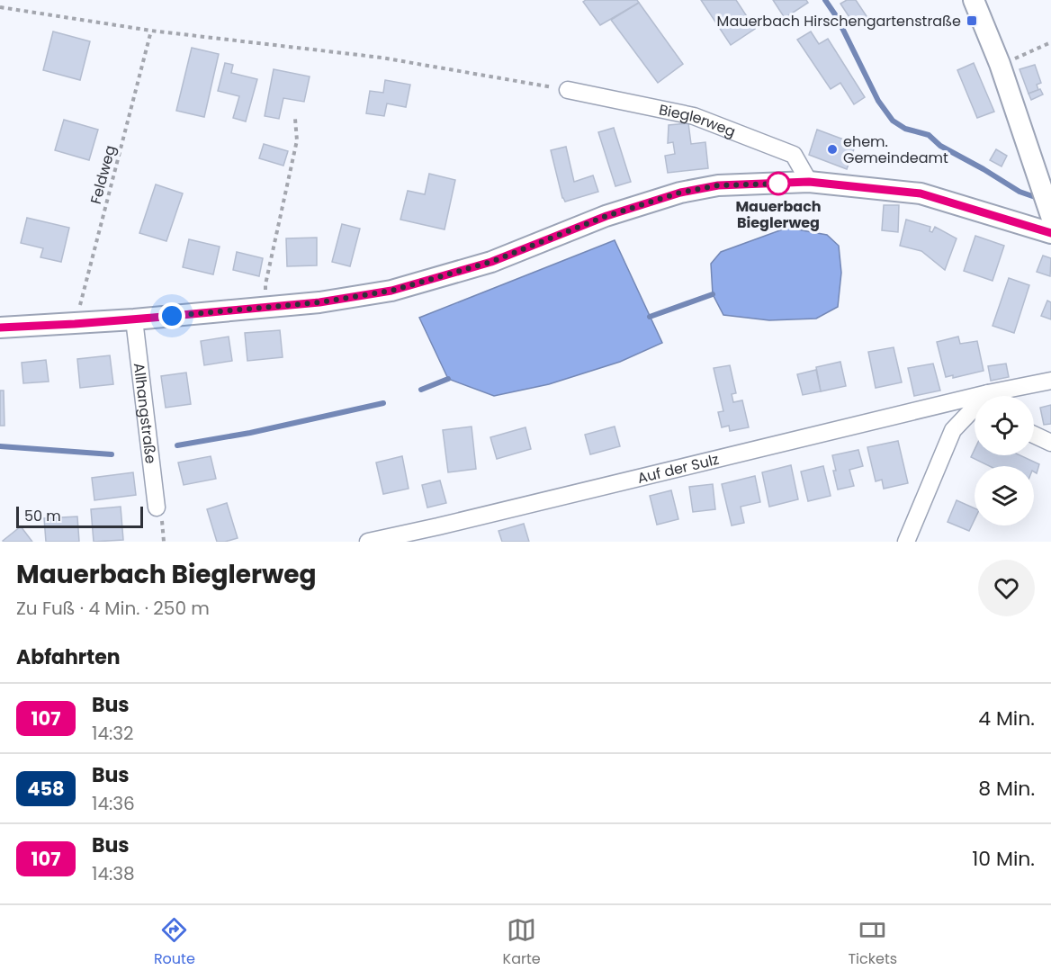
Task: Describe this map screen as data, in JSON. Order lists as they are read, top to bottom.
{
  "streets": {
    "street": ["Bieglerweg", "Allhangstraße", "Auf der Sulz"],
    "path": ["Feldweg"]
  },
  "places": {
    "transit": ["Mauerbach Hirschengartenstraße"],
    "other": ["ehem. Gemeindeamt", "Mauerbach Bieglerweg"]
  },
  "lines": ["bus line 107"],
  "scale_bar": "50 m",
  "page": {
    "scale": "50 m",
    "heading": [
      ["Mauerbach Bieglerweg", "Zu Fuß · 4 Min. · 250 m"],
      "Abfahrten"
    ],
    "list": [
      {
        "mark": "107",
        "name": "Bus",
        "note": "14:32",
        "value": "4 Min."
      },
      {
        "mark": "458",
        "name": "Bus",
        "note": "14:36",
        "value": "8 Min."
      },
      {
        "mark": "107",
        "name": "Bus",
        "note": "14:38",
        "value": "10 Min."
      }
    ],
    "tabs": ["Route", "Karte", "Tickets"]
  }
}
